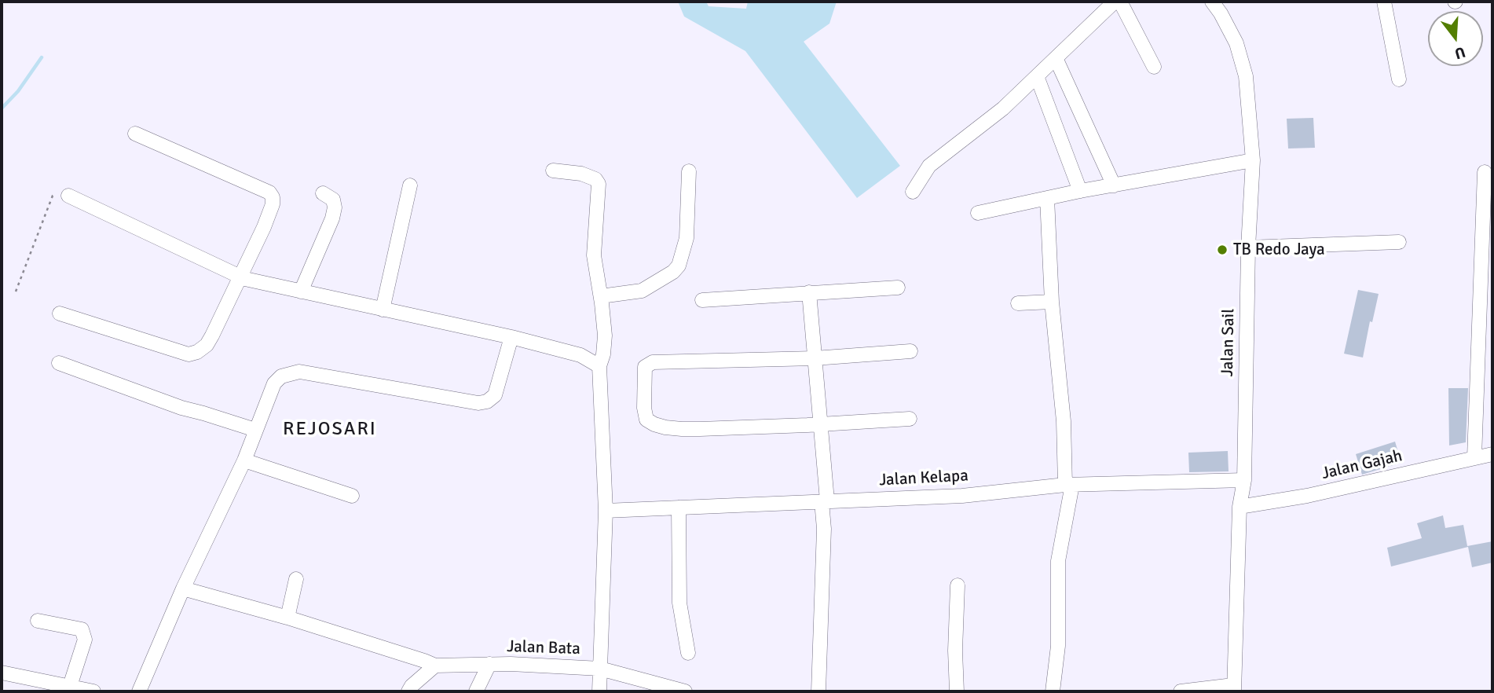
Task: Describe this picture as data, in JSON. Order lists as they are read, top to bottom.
{
  "streets": {
    "street": [
      "Jalan Sail",
      "Jalan Gajah",
      "Jalan Kelapa",
      "Jalan Bata"
    ]
  },
  "crossings": [
    ["Jalan Sail", "Jalan Gajah"],
    ["Jalan Sail", "Jalan Kelapa"]
  ],
  "districts": ["REJOSARI"],
  "places": ["TB Redo Jaya"],
  "north": "bottom"
}
